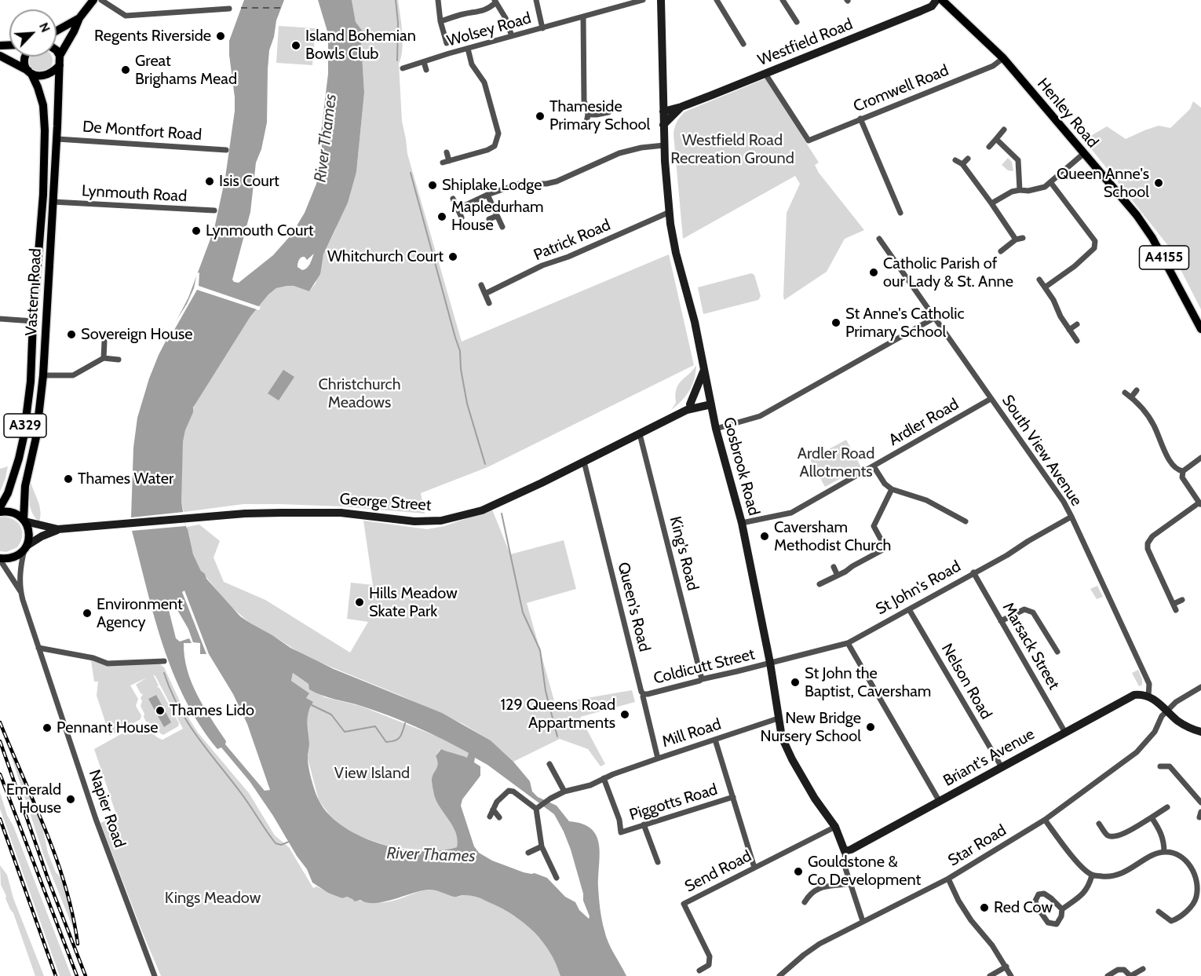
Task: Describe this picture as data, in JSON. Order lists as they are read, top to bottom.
{
  "streets": {
    "main road": [
      "Westfield Road",
      "Henley Road",
      "A4155",
      "Vastern Road",
      "A329",
      "Gosbrook Road",
      "George Street",
      "Briant's Avenue"
    ],
    "street": [
      "Wolsey Road",
      "Cromwell Road",
      "De Montfort Road",
      "Lynmouth Road",
      "Patrick Road",
      "Ardler Road",
      "South View Avenue",
      "King's Road",
      "St John's Road",
      "Queen's Road",
      "Marsack Street",
      "Coldicutt Street",
      "Nelson Road",
      "Mill Road",
      "Piggotts Road",
      "Napier Road",
      "Star Road",
      "Send Road"
    ]
  },
  "crossings": [
    ["Westfield Road", "Cromwell Road"],
    ["Westfield Road", "Gosbrook Road"],
    ["Cromwell Road", "Henley Road"],
    ["De Montfort Road", "Vastern Road"],
    ["Lynmouth Road", "Vastern Road"],
    ["Patrick Road", "Gosbrook Road"],
    ["Vastern Road", "George Street"],
    ["Ardler Road", "South View Avenue"],
    ["Ardler Road", "Gosbrook Road"],
    ["South View Avenue", "St John's Road"],
    ["South View Avenue", "Briant's Avenue"],
    ["Gosbrook Road", "George Street"],
    ["Gosbrook Road", "St John's Road"],
    ["Gosbrook Road", "Coldicutt Street"],
    ["Gosbrook Road", "Mill Road"],
    ["Gosbrook Road", "Briant's Avenue"],
    ["Gosbrook Road", "Star Road"],
    ["Gosbrook Road", "Send Road"],
    ["George Street", "King's Road"],
    ["George Street", "Queen's Road"],
    ["King's Road", "Coldicutt Street"],
    ["St John's Road", "Marsack Street"],
    ["St John's Road", "Coldicutt Street"],
    ["St John's Road", "Nelson Road"],
    ["Queen's Road", "Coldicutt Street"],
    ["Queen's Road", "Mill Road"],
    ["Marsack Street", "Briant's Avenue"],
    ["Nelson Road", "Briant's Avenue"],
    ["Mill Road", "Piggotts Road"]
  ],
  "water": ["River Thames"],
  "parks": [
    "Westfield Road Recreation Ground",
    "Christchurch Meadows",
    "Ardler Road Allotments",
    "View Island",
    "Kings Meadow"
  ],
  "places": [
    "Regents Riverside",
    "Island Bohemian Bowls Club",
    "Great Brighams Mead",
    "Thameside Primary School",
    "Isis Court",
    "Queen Anne's School",
    "Shiplake Lodge",
    "Mapledurham House",
    "Lynmouth Court",
    "Whitchurch Court",
    "Catholic Parish of our Lady & St. Anne",
    "St Anne's Catholic Primary School",
    "Sovereign House",
    "Thames Water",
    "Caversham Methodist Church",
    "Hills Meadow Skate Park",
    "Environment Agency",
    "St John the Baptist, Caversham",
    "Thames Lido",
    "129 Queens Road Appartments",
    "New Bridge Nursery School",
    "Pennant House",
    "Emerald House",
    "Gouldstone & Co Development",
    "Red Cow"
  ],
  "north": "top right"
}
